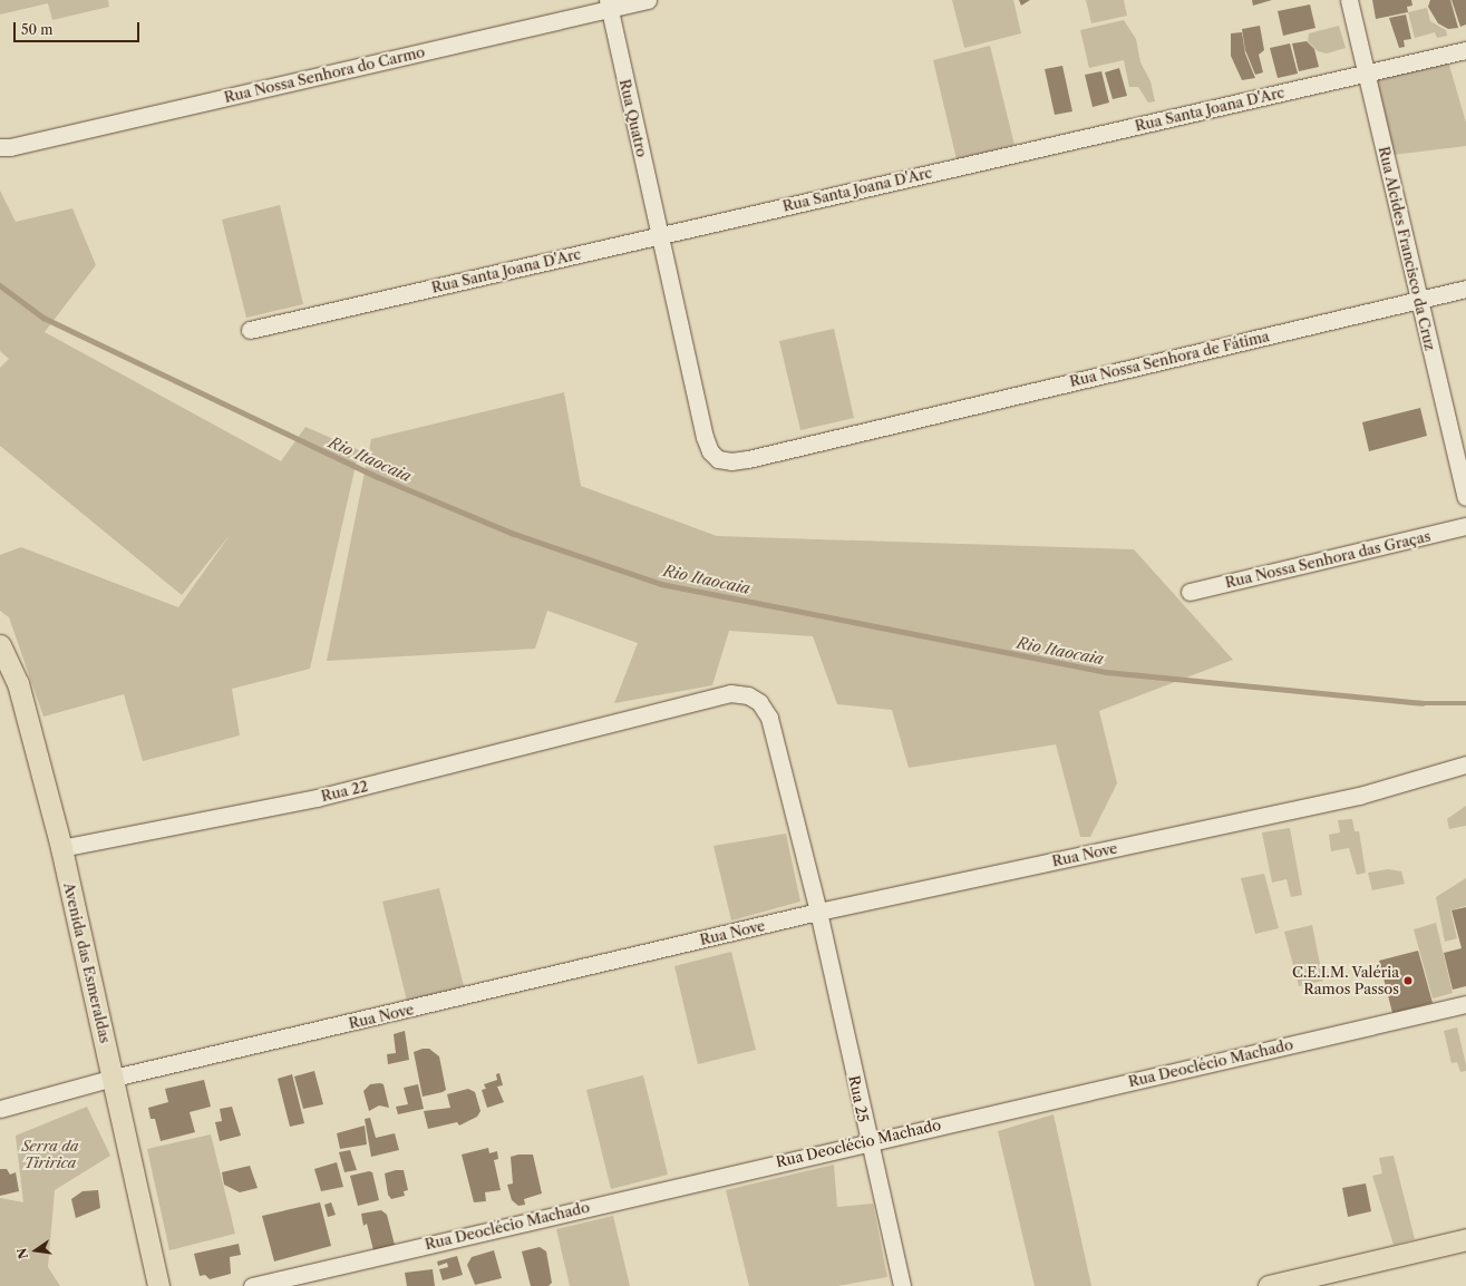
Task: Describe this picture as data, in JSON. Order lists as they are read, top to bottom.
{
  "streets": {
    "main road": ["Avenida das Esmeraldas"],
    "street": [
      "Rua Nossa Senhora do Carmo",
      "Rua Santa Joana D'Arc",
      "Rua Quatro",
      "Rua Alcides Francisco da Cruz",
      "Rua Nossa Senhora de Fátima",
      "Rua Nossa Senhora das Graças",
      "Rua 22",
      "Rua Nove",
      "Rua Deoclécio Machado",
      "Rua 25"
    ]
  },
  "crossings": [
    ["Rua Nossa Senhora do Carmo", "Rua Quatro"],
    ["Rua Santa Joana D'Arc", "Rua Quatro"],
    ["Rua Santa Joana D'Arc", "Rua Alcides Francisco da Cruz"],
    ["Rua Quatro", "Rua Nossa Senhora de Fátima"],
    ["Rua Alcides Francisco da Cruz", "Rua Nossa Senhora de Fátima"],
    ["Rua 22", "Rua Nove"],
    ["Rua 22", "Avenida das Esmeraldas"],
    ["Rua 22", "Rua 25"],
    ["Rua Nove", "Avenida das Esmeraldas"],
    ["Rua Nove", "Rua 25"],
    ["Rua Deoclécio Machado", "Rua 25"]
  ],
  "water": ["Rio Itaocaia"],
  "parks": ["Serra da Tiririca"],
  "places": ["C.E.I.M. Valéria Ramos Passos"],
  "scale_bar": "50 m",
  "north": "left"
}
